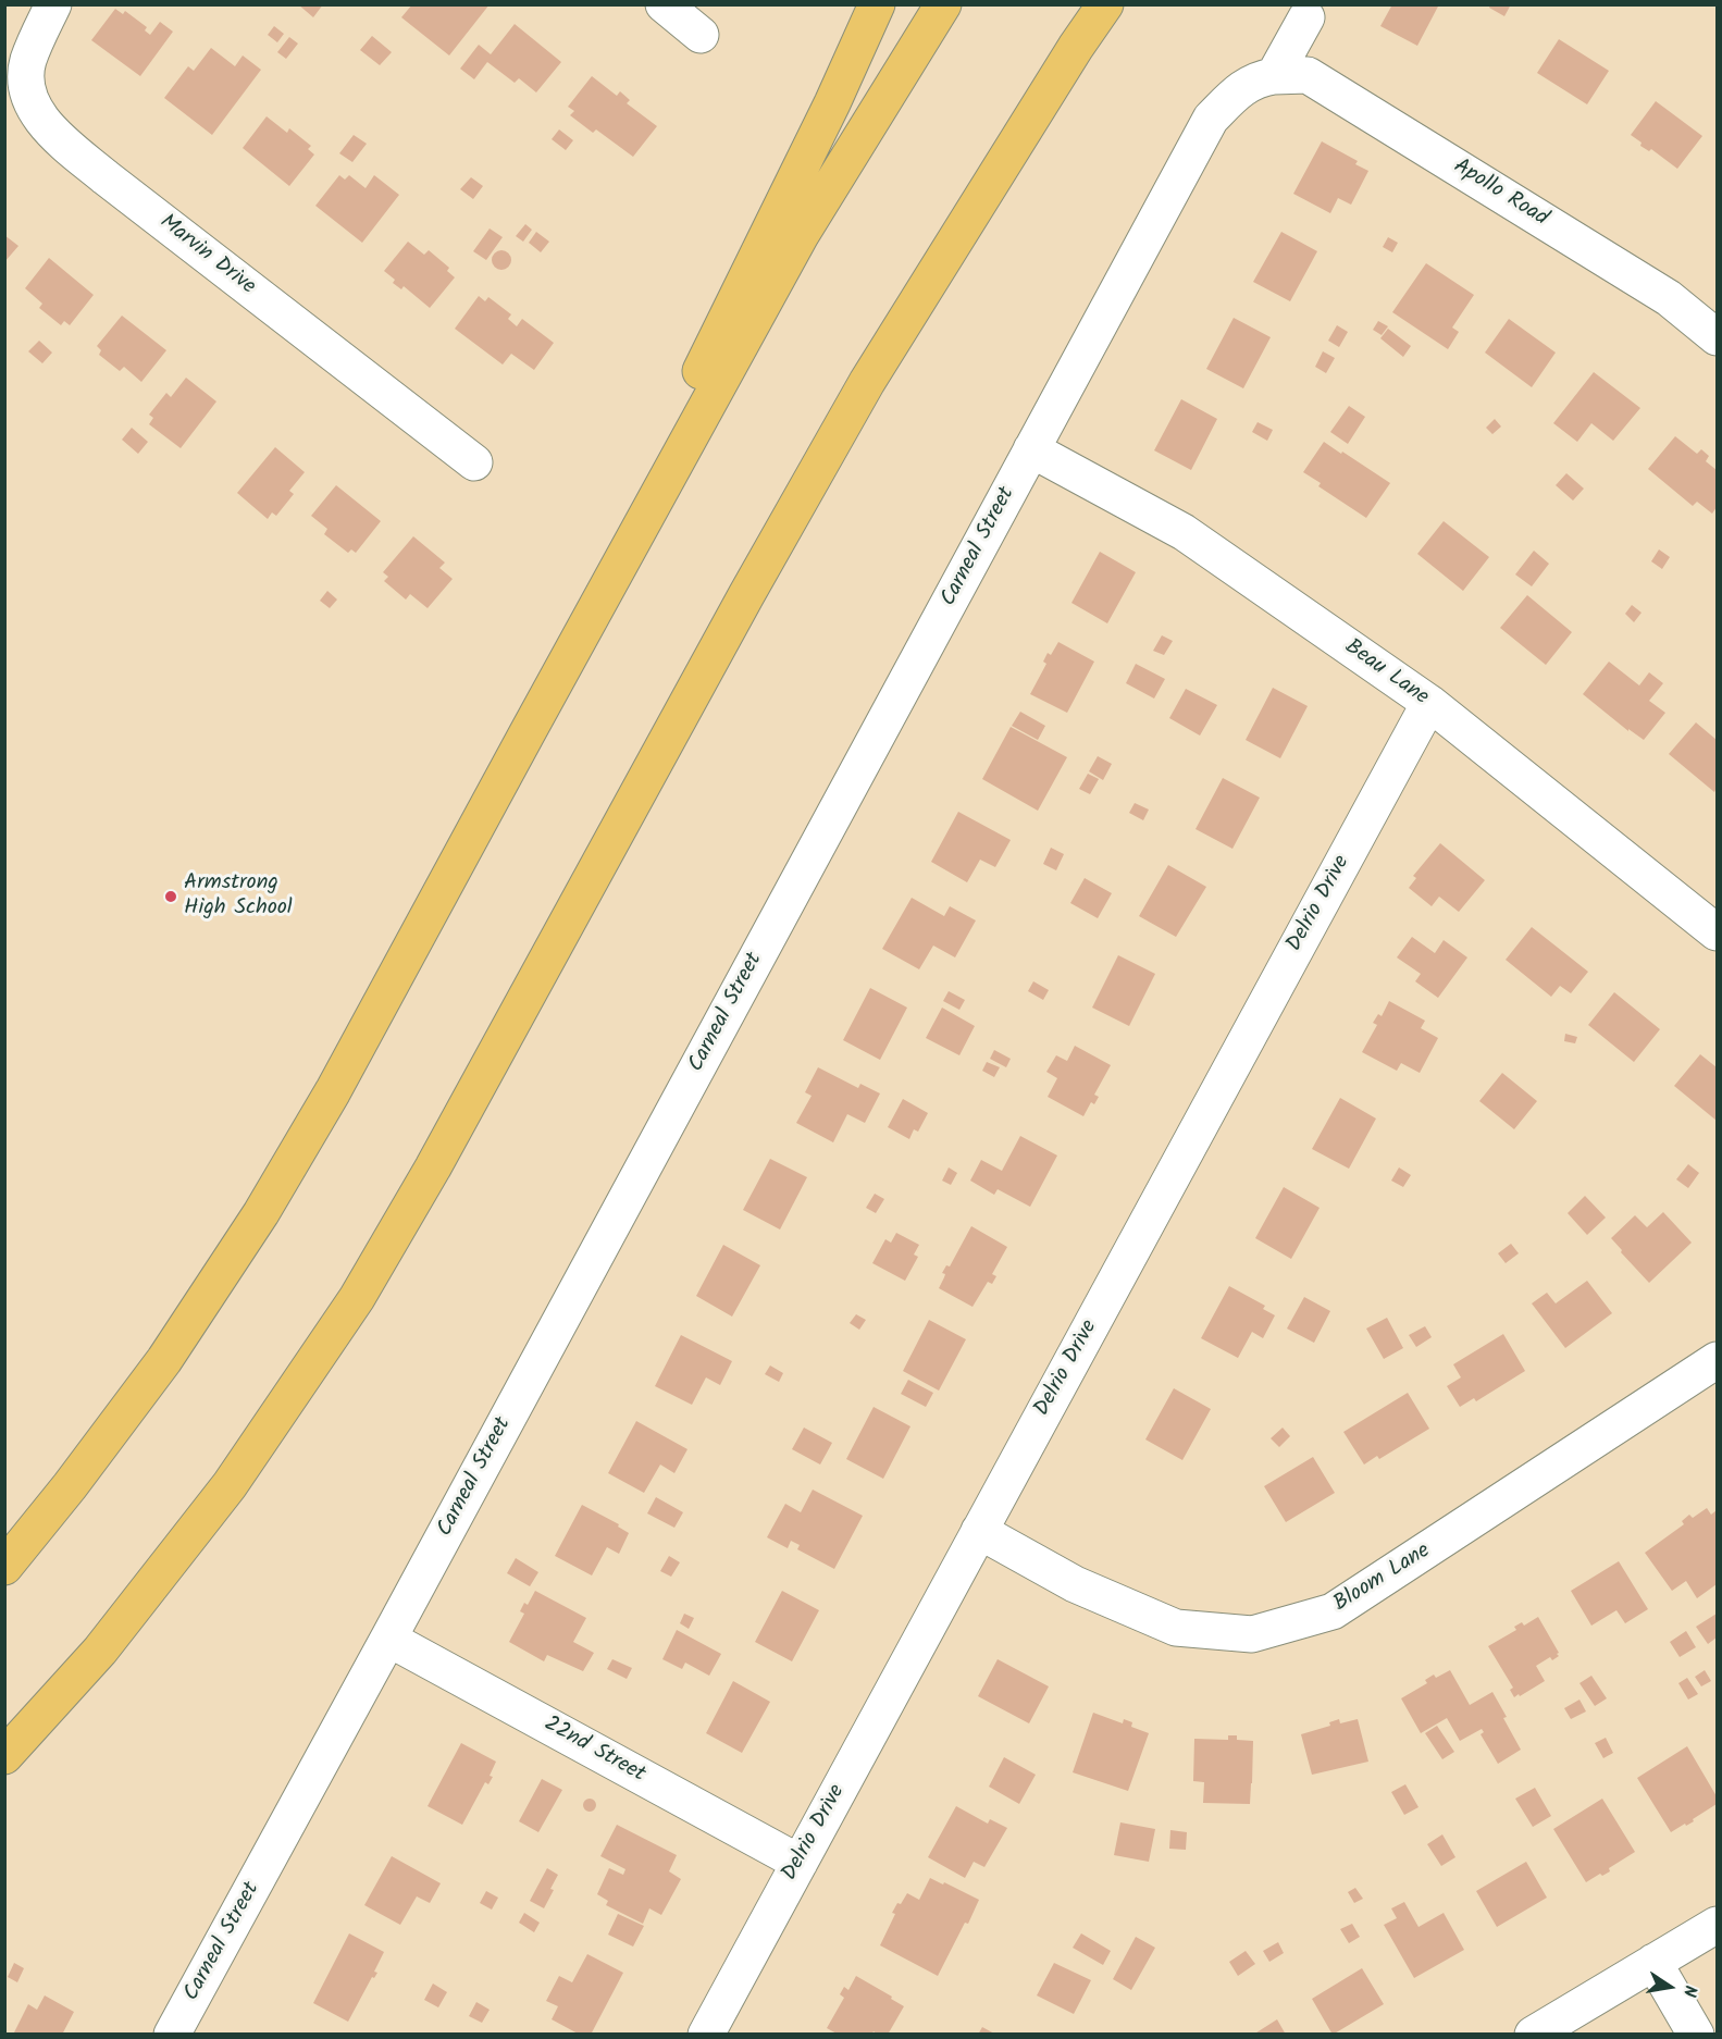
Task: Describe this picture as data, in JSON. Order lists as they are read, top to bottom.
{
  "streets": {
    "street": [
      "Apollo Road",
      "Marvin Drive",
      "Carneal Street",
      "Beau Lane",
      "Delrio Drive",
      "Bloom Lane",
      "22nd Street"
    ]
  },
  "crossings": [
    ["Apollo Road", "Carneal Street"],
    ["Carneal Street", "Beau Lane"],
    ["Carneal Street", "22nd Street"],
    ["Beau Lane", "Delrio Drive"],
    ["Delrio Drive", "Bloom Lane"],
    ["Delrio Drive", "22nd Street"]
  ],
  "places": ["Armstrong High School"],
  "north": "right"
}
